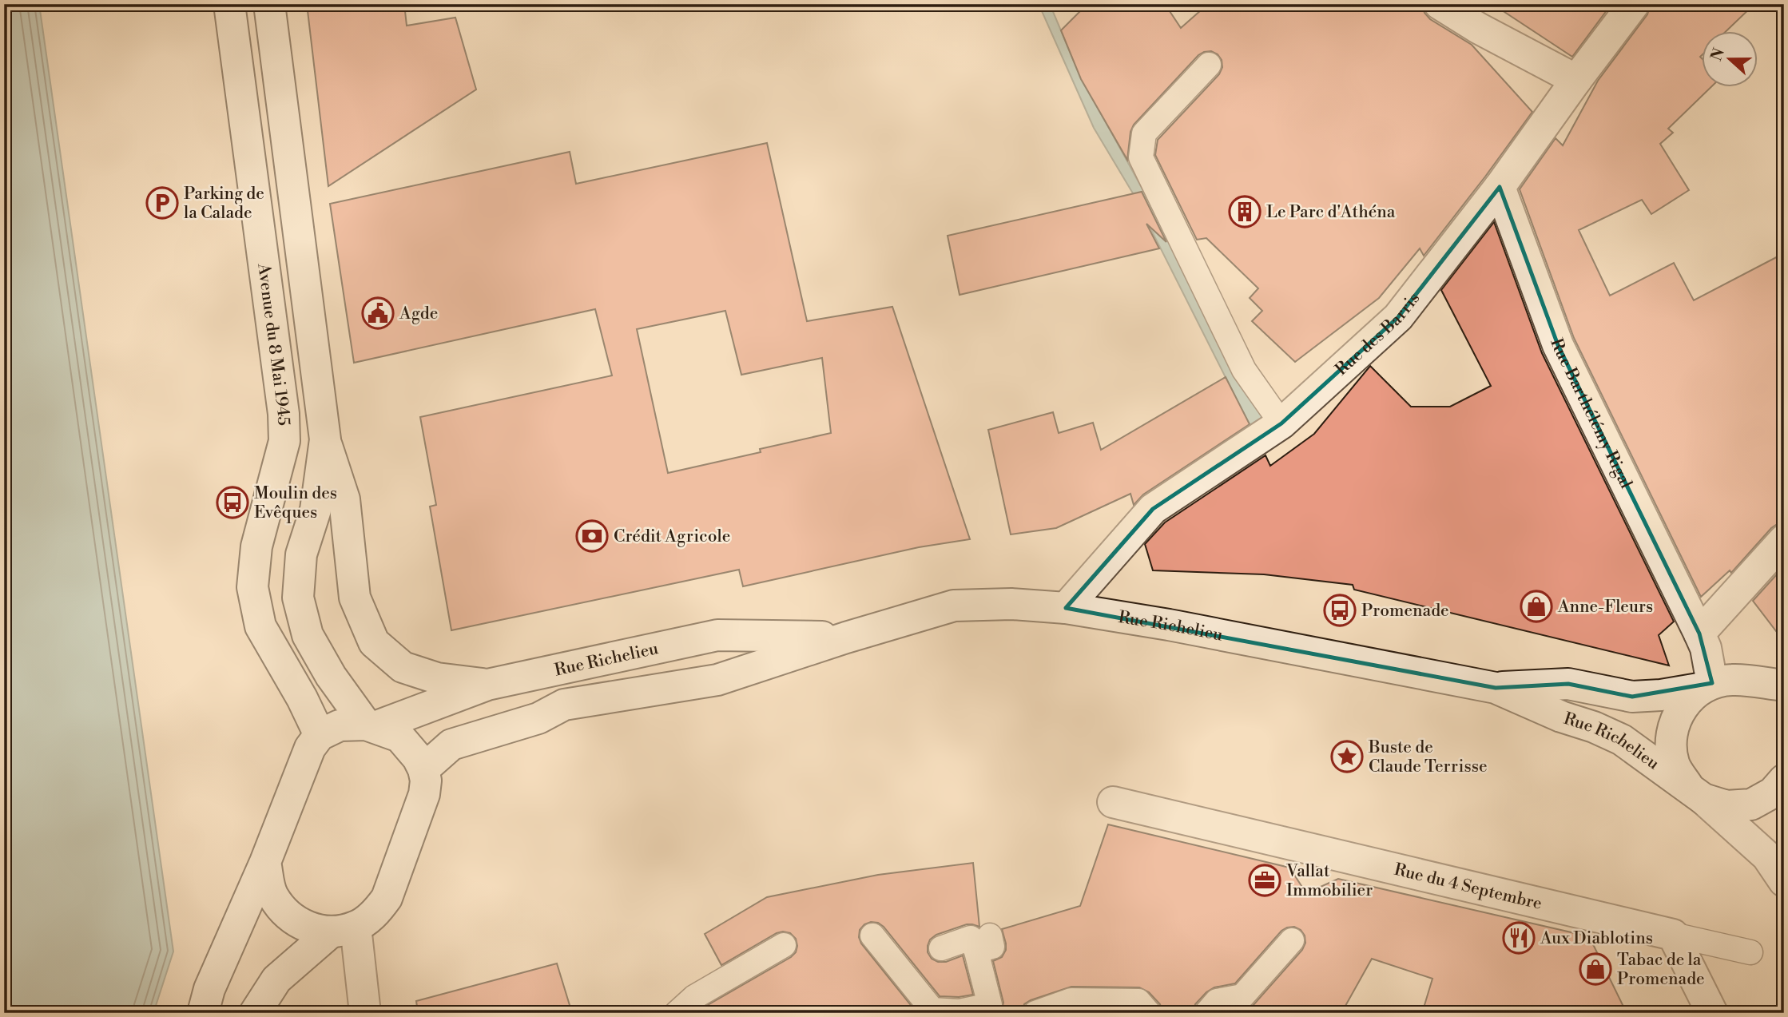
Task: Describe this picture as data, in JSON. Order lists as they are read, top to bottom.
{
  "streets": {
    "main road": [
      "Rue des Barris",
      "Avenue du 8 Mai 1945",
      "Rue Barthélémy Rigal",
      "Rue Richelieu",
      "Rue du 4 Septembre"
    ]
  },
  "crossings": [
    ["Rue des Barris", "Rue Barthélémy Rigal"],
    ["Rue des Barris", "Rue Richelieu"],
    ["Avenue du 8 Mai 1945", "Rue Richelieu"],
    ["Rue Barthélémy Rigal", "Rue Richelieu"]
  ],
  "places": {
    "parking": ["Parking de la Calade"],
    "building": ["Le Parc d'Athéna"],
    "public building": ["Agde"],
    "bus stop": ["Moulin des Evêques", "Promenade"],
    "bank": ["Crédit Agricole"],
    "shop": ["Anne-Fleurs", "Tabac de la Promenade"],
    "place": ["Buste de Claude Terrisse"],
    "office": ["Vallat Immobilier"],
    "restaurant": ["Aux Diablotins"]
  },
  "north": "left"
}
